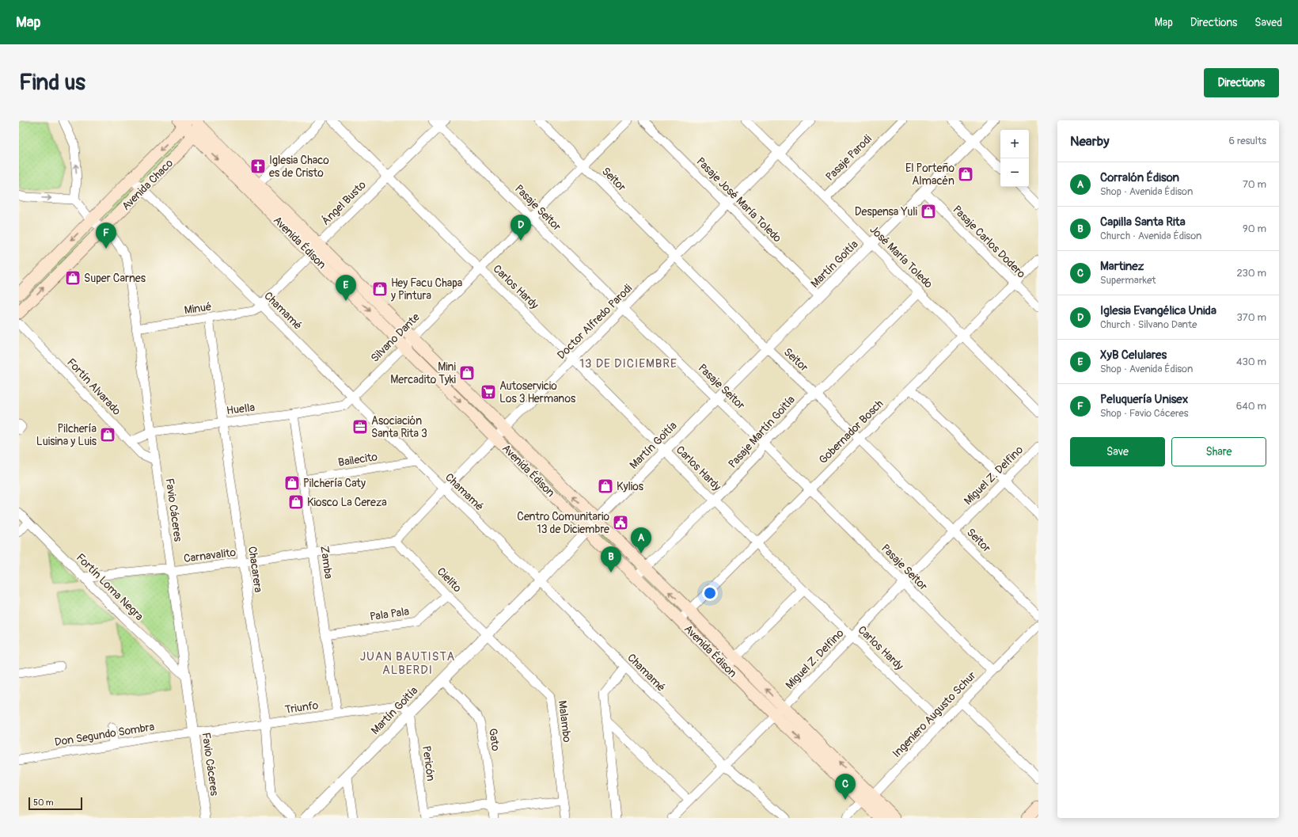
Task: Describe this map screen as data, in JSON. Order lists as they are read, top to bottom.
{
  "streets": {
    "main road": ["Avenida Chaco", "Avenida Édison"],
    "street": [
      "Pasaje Parodi",
      "Seitor",
      "Pasaje José María Toledo",
      "Ángel Busto",
      "Pasaje Seitor",
      "Pasaje Carlos Dodero",
      "José María Toledo",
      "Martín Goitía",
      "Carlos Hardy",
      "Minué",
      "Chamamé",
      "Doctor Alfredo Parodi",
      "Silvano Dante",
      "Fortín Alvarado",
      "Huella",
      "Pasaje Martín Goitía",
      "Gobernador Bosch",
      "Bailecito",
      "Miguel Z. Delfino",
      "Favio Cáceres",
      "Carnavalito",
      "Zamba",
      "Chacarera",
      "Cielito",
      "Fortín Loma Negra",
      "Pala Pala",
      "Triunfo",
      "Ingeniero Augusto Schur",
      "Malambo",
      "Don Segundo Sombra",
      "Gato",
      "Pericón"
    ]
  },
  "crossings": [
    ["Pasaje Parodi", "José María Toledo"],
    ["Seitor", "Martín Goitía"],
    ["Seitor", "Doctor Alfredo Parodi"],
    ["Seitor", "Silvano Dante"],
    ["Seitor", "Pasaje Martín Goitía"],
    ["Seitor", "Gobernador Bosch"],
    ["Seitor", "Miguel Z. Delfino"],
    ["Avenida Chaco", "Avenida Édison"],
    ["Avenida Chaco", "Chamamé"],
    ["Avenida Chaco", "Favio Cáceres"],
    ["Pasaje José María Toledo", "Martín Goitía"],
    ["Pasaje José María Toledo", "Doctor Alfredo Parodi"],
    ["Ángel Busto", "Pasaje Seitor"],
    ["Ángel Busto", "Avenida Édison"],
    ["Ángel Busto", "Carlos Hardy"],
    ["Ángel Busto", "Minué"],
    ["Ángel Busto", "Chamamé"],
    ["Pasaje Seitor", "Martín Goitía"],
    ["Pasaje Seitor", "Doctor Alfredo Parodi"],
    ["Pasaje Seitor", "Silvano Dante"],
    ["Pasaje Seitor", "Pasaje Martín Goitía"],
    ["Pasaje Seitor", "Gobernador Bosch"],
    ["Pasaje Seitor", "Miguel Z. Delfino"],
    ["Pasaje Seitor", "Ingeniero Augusto Schur"],
    ["Pasaje Carlos Dodero", "Martín Goitía"],
    ["Pasaje Carlos Dodero", "Gobernador Bosch"],
    ["Avenida Édison", "Martín Goitía"],
    ["Avenida Édison", "Doctor Alfredo Parodi"],
    ["Avenida Édison", "Silvano Dante"],
    ["Avenida Édison", "Pasaje Martín Goitía"],
    ["Avenida Édison", "Gobernador Bosch"],
    ["Avenida Édison", "Miguel Z. Delfino"],
    ["Avenida Édison", "Ingeniero Augusto Schur"],
    ["José María Toledo", "Martín Goitía"],
    ["José María Toledo", "Doctor Alfredo Parodi"],
    ["José María Toledo", "Pasaje Martín Goitía"],
    ["José María Toledo", "Gobernador Bosch"],
    ["Martín Goitía", "Carlos Hardy"],
    ["Martín Goitía", "Chamamé"],
    ["Martín Goitía", "Cielito"],
    ["Martín Goitía", "Triunfo"],
    ["Martín Goitía", "Malambo"],
    ["Martín Goitía", "Gato"],
    ["Martín Goitía", "Pericón"],
    ["Carlos Hardy", "Doctor Alfredo Parodi"],
    ["Carlos Hardy", "Silvano Dante"],
    ["Carlos Hardy", "Pasaje Martín Goitía"],
    ["Carlos Hardy", "Gobernador Bosch"],
    ["Carlos Hardy", "Miguel Z. Delfino"],
    ["Carlos Hardy", "Ingeniero Augusto Schur"],
    ["Minué", "Chamamé"],
    ["Minué", "Favio Cáceres"],
    ["Minué", "Chacarera"],
    ["Chamamé", "Doctor Alfredo Parodi"],
    ["Chamamé", "Silvano Dante"],
    ["Chamamé", "Huella"],
    ["Chamamé", "Bailecito"],
    ["Chamamé", "Miguel Z. Delfino"],
    ["Doctor Alfredo Parodi", "Carnavalito"],
    ["Doctor Alfredo Parodi", "Cielito"],
    ["Silvano Dante", "Huella"],
    ["Fortín Alvarado", "Huella"],
    ["Fortín Alvarado", "Favio Cáceres"],
    ["Huella", "Favio Cáceres"],
    ["Huella", "Zamba"],
    ["Huella", "Chacarera"],
    ["Bailecito", "Zamba"],
    ["Favio Cáceres", "Carnavalito"],
    ["Favio Cáceres", "Fortín Loma Negra"],
    ["Favio Cáceres", "Triunfo"],
    ["Favio Cáceres", "Don Segundo Sombra"],
    ["Carnavalito", "Zamba"],
    ["Carnavalito", "Chacarera"],
    ["Carnavalito", "Cielito"],
    ["Carnavalito", "Fortín Loma Negra"],
    ["Zamba", "Pala Pala"],
    ["Zamba", "Triunfo"],
    ["Chacarera", "Triunfo"],
    ["Cielito", "Pala Pala"],
    ["Cielito", "Malambo"],
    ["Triunfo", "Don Segundo Sombra"],
    ["Triunfo", "Pericón"]
  ],
  "districts": ["13 DE DICIEMBRE", "JUAN BAUTISTA ALBERDI"],
  "places": {
    "church": ["Iglesia Chaco es de Cristo"],
    "shop": [
      "El Porteño Almacén",
      "Despensa Yuli",
      "Super Carnes",
      "Hey Facu Chapa y Pintura",
      "Mini Mercadito Tyki",
      "Pilchería Luisina y Luis",
      "Pilchería Caty",
      "Kylios",
      "Kiosco La Cereza"
    ],
    "supermarket": ["Autoservicio Los 3 Hermanos"],
    "office": ["Asociación Santa Rita 3"],
    "public building": ["Centro Comunitario 13 de Diciembre"]
  },
  "scale_bar": "50 m",
  "page": {
    "header": "Map",
    "nav": ["Map", "Directions", "Saved"],
    "buttons": [
      "Directions",
      ["Save", "Share"]
    ],
    "title": "Find us",
    "heading": ["Nearby", "6 results"],
    "map_buttons": ["+", "−"],
    "list": [
      {
        "mark": "A",
        "name": "Corralón Édison",
        "note": "Shop · Avenida Édison",
        "value": "70 m"
      },
      {
        "mark": "B",
        "name": "Capilla Santa Rita",
        "note": "Church · Avenida Édison",
        "value": "90 m"
      },
      {
        "mark": "C",
        "name": "Martinez",
        "note": "Supermarket",
        "value": "230 m"
      },
      {
        "mark": "D",
        "name": "Iglesia Evangélica Unida",
        "note": "Church · Silvano Dante",
        "value": "370 m"
      },
      {
        "mark": "E",
        "name": "XyB Celulares",
        "note": "Shop · Avenida Édison",
        "value": "430 m"
      },
      {
        "mark": "F",
        "name": "Peluquería Unisex",
        "note": "Shop · Favio Cáceres",
        "value": "640 m"
      }
    ],
    "pins": [
      "D",
      "F",
      "E",
      "A",
      "B",
      "C"
    ],
    "scale": "50 m"
  }
}
